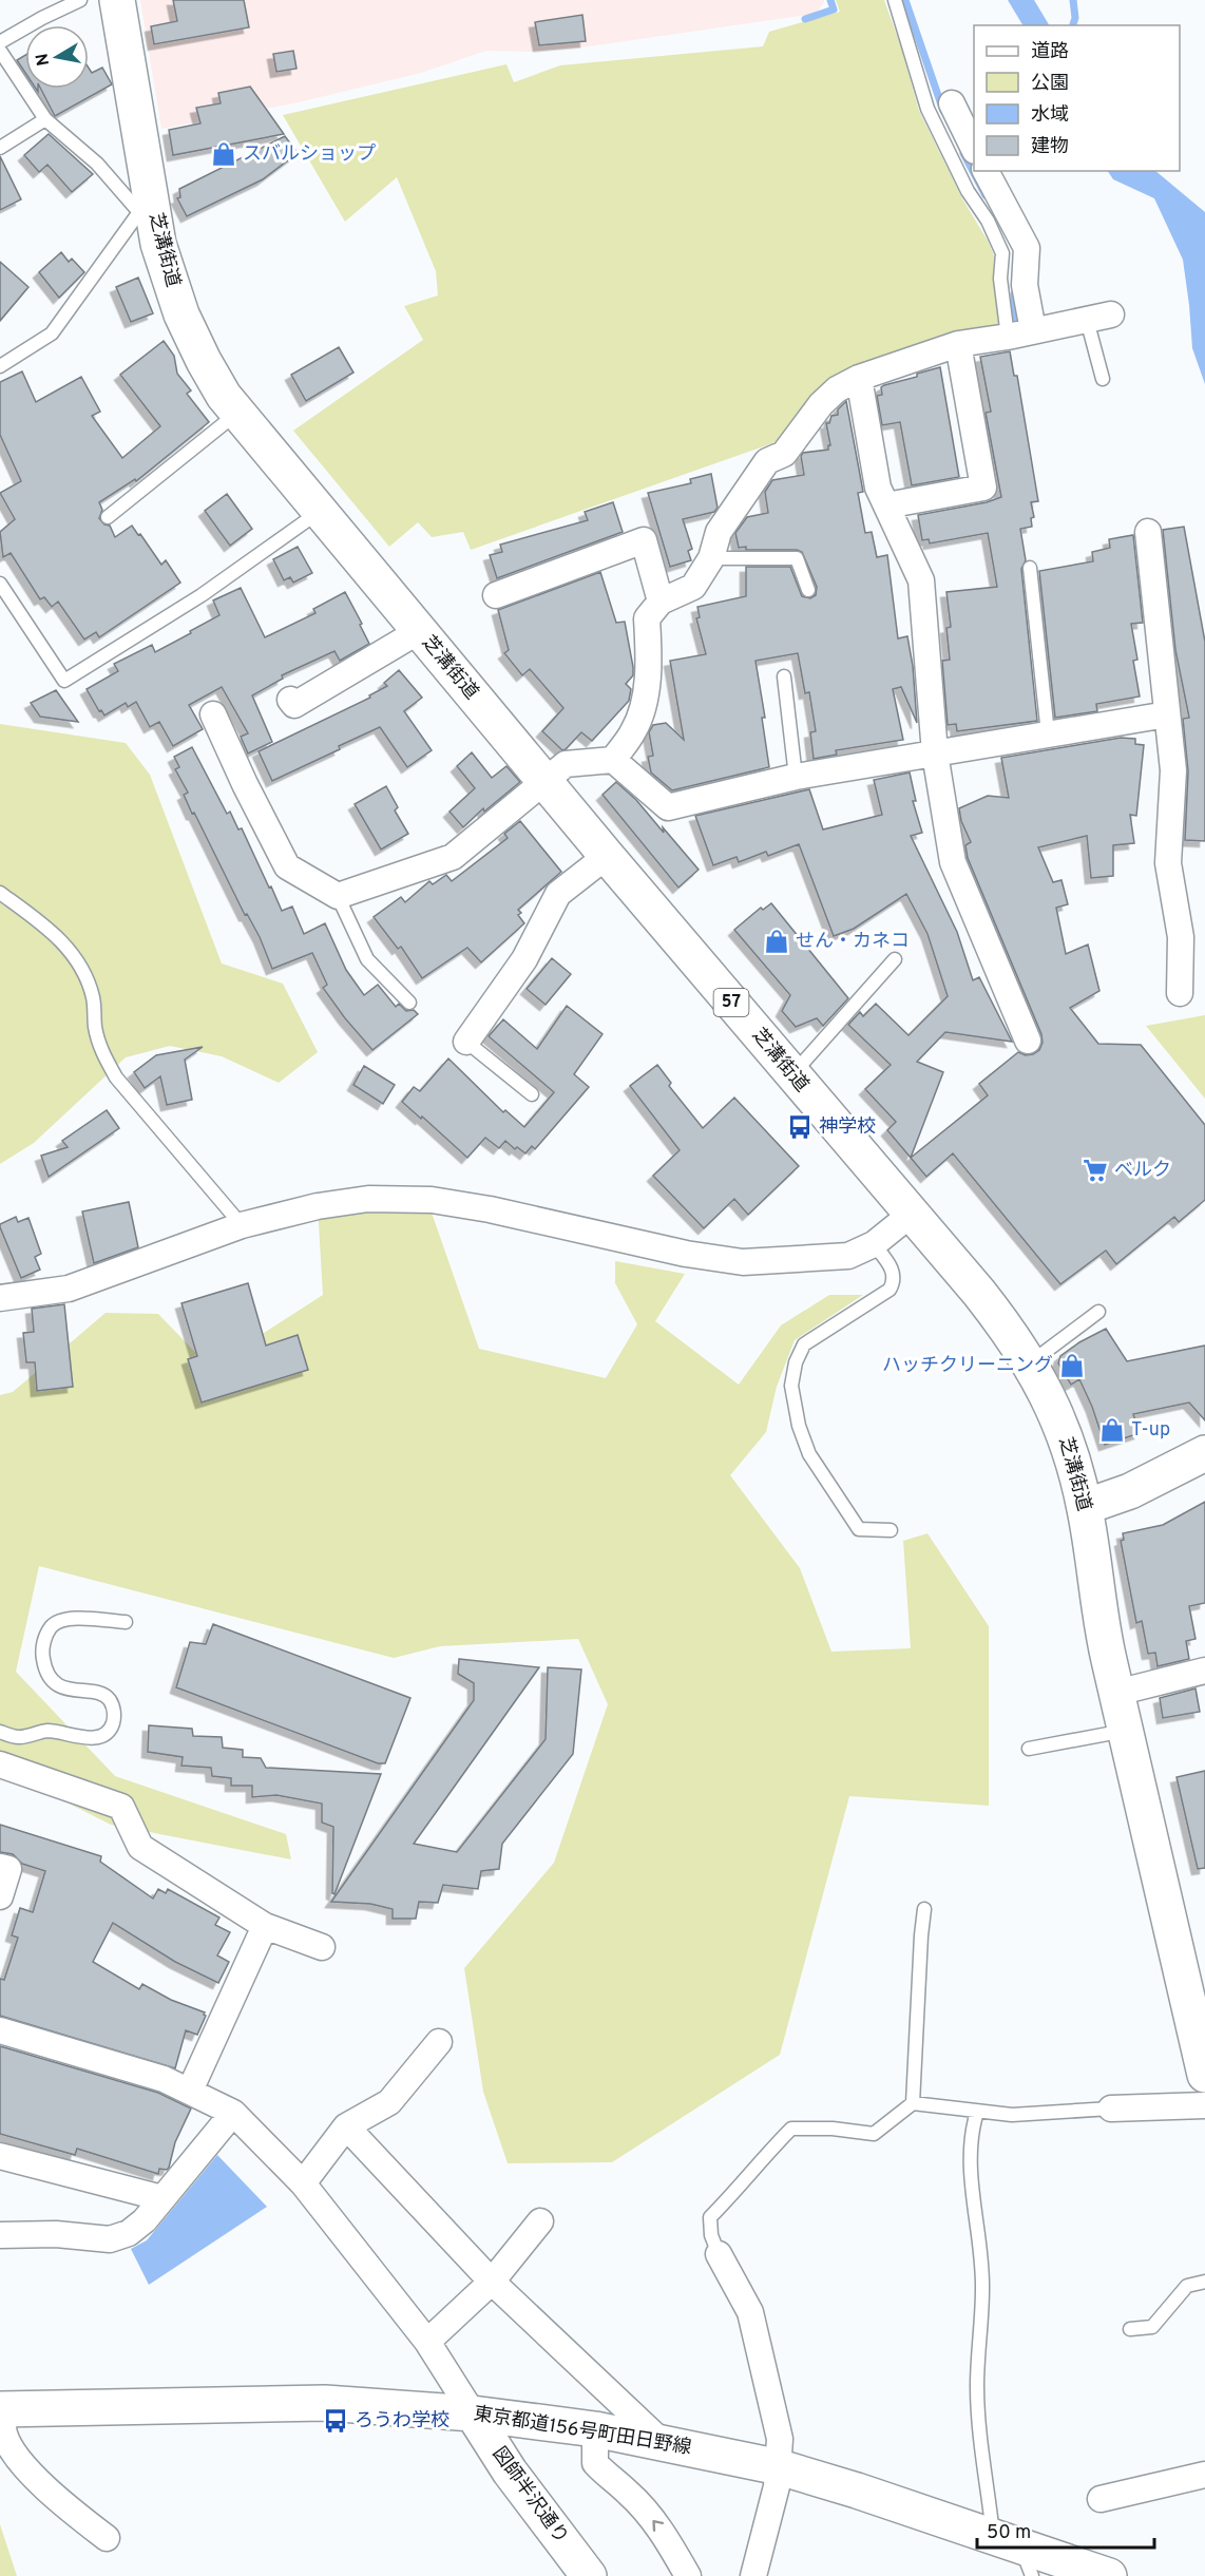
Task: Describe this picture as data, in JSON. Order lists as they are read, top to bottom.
{
  "streets": {
    "main road": [
      "芝溝街道",
      "57",
      "東京都道156号町田日野線",
      "図師半沢通り"
    ]
  },
  "crossings": [
    ["東京都道156号町田日野線", "図師半沢通り"]
  ],
  "places": {
    "shop": [
      "スバルショップ",
      "せん・カネコ",
      "ハッチクリーニング",
      "T-up"
    ],
    "bus stop": ["神学校", "ろうわ学校"],
    "supermarket": ["ベルク"]
  },
  "legend": [
    "道路",
    "公園",
    "水域",
    "建物"
  ],
  "scale_bar": "50 m",
  "north": "left"
}
